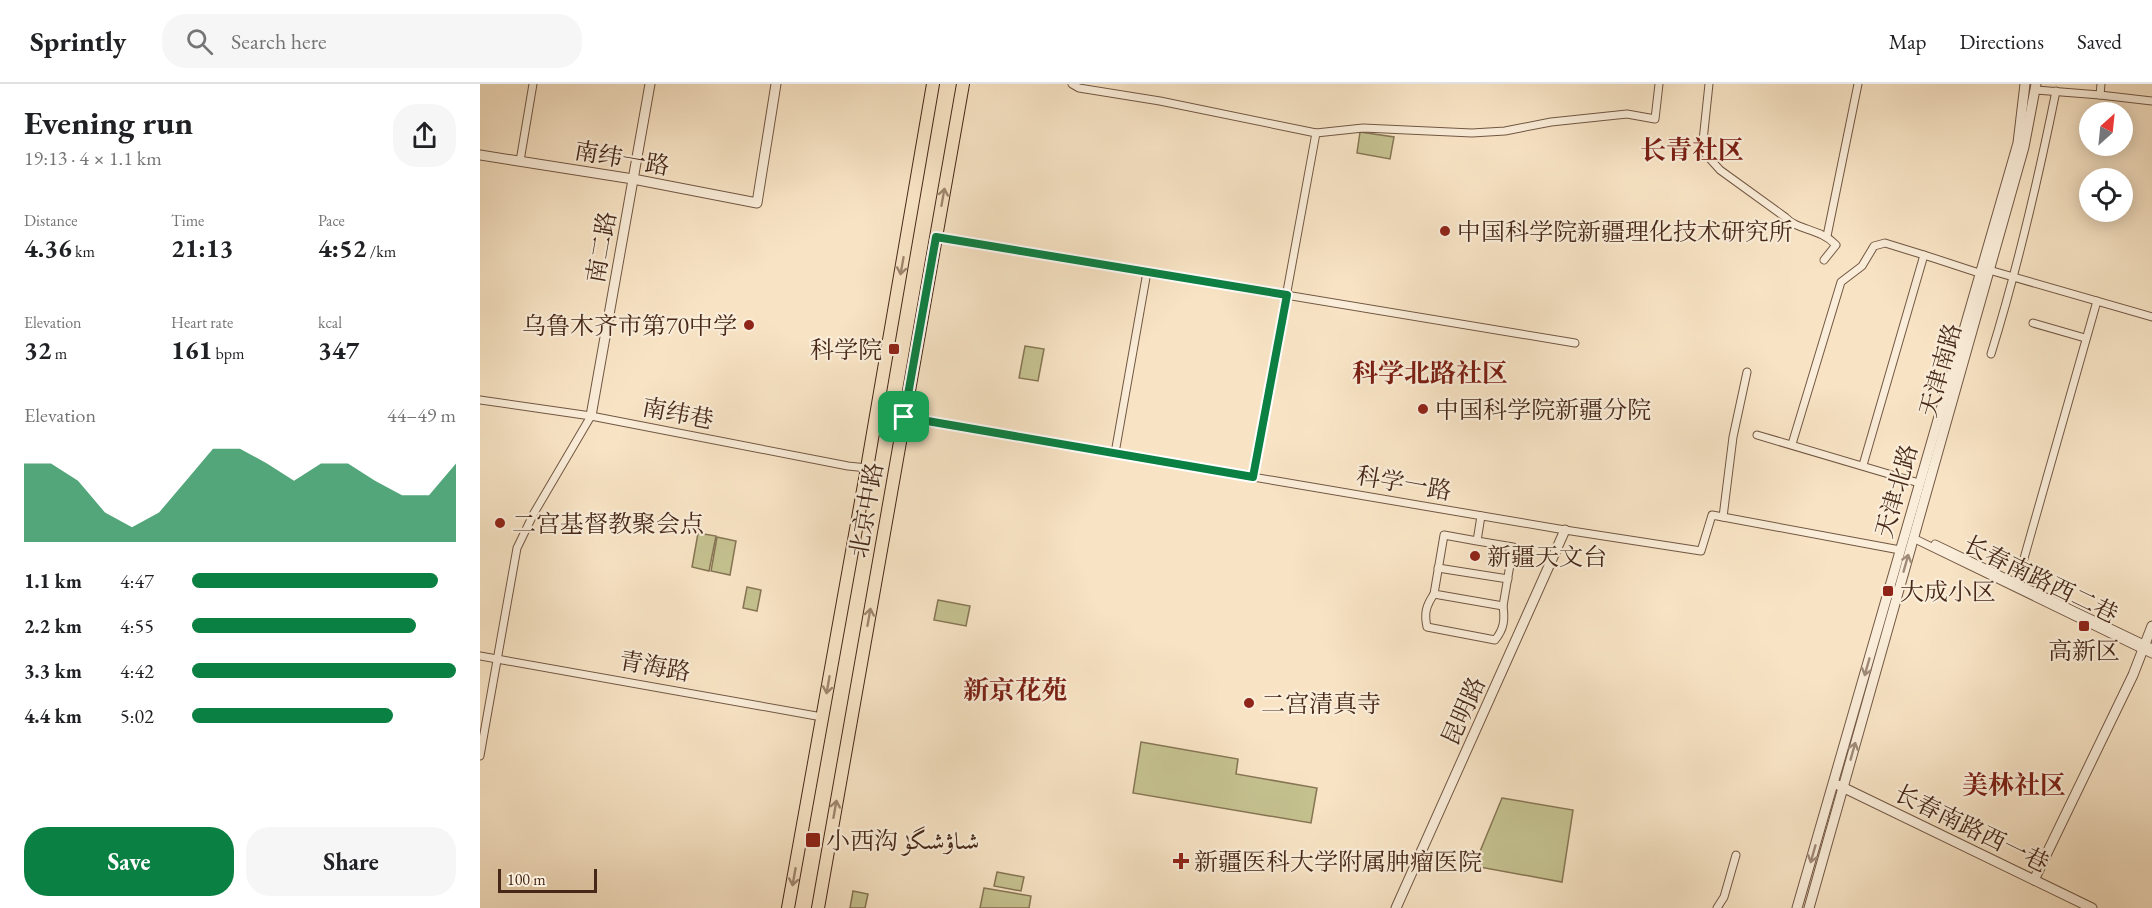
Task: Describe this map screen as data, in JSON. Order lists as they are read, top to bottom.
{
  "streets": {
    "main road": ["北京中路"],
    "street": [
      "南纬一路",
      "南二路",
      "天津南路",
      "南纬巷",
      "科学一路",
      "天津北路",
      "长春南路西二巷",
      "青海路",
      "昆明路",
      "长春南路西一巷"
    ]
  },
  "crossings": [
    ["南纬一路", "南二路"],
    ["南二路", "南纬巷"],
    ["天津南路", "天津北路"],
    ["天津南路", "长春南路西二巷"],
    ["天津南路", "长春南路西一巷"],
    ["南纬巷", "北京中路"],
    ["科学一路", "北京中路"],
    ["科学一路", "昆明路"],
    ["北京中路", "青海路"]
  ],
  "districts": [
    "长青社区",
    "科学北路社区",
    "新京花苑",
    "美林社区"
  ],
  "places": {
    "other": [
      "中国科学院新疆理化技术研究所",
      "乌鲁木齐市第70中学",
      "中国科学院新疆分院",
      "二宫基督教聚会点",
      "新疆天文台",
      "二宫清真寺"
    ],
    "transit": [
      "科学院",
      "大成小区",
      "高新区",
      "小西沟 شىاۋشىگۈ"
    ],
    "health": ["新疆医科大学附属肿瘤医院"]
  },
  "scale_bar": "100 m",
  "north": "top right",
  "page": {
    "header": "Sprintly",
    "search": "Search here",
    "nav": ["Map", "Directions", "Saved"],
    "heading": ["Evening run", "19:13 · 4 × 1.1 km"],
    "stats": [
      ["Distance", "4.36 km"],
      ["Time", "21:13"],
      ["Pace", "4:52 /km"],
      ["Elevation", "32 m"],
      ["Heart rate", "161 bpm"],
      ["kcal", "347"]
    ],
    "chart": ["Elevation", "44–49 m"],
    "list": [
      {
        "name": "1.1 km",
        "note": "4:47"
      },
      {
        "name": "2.2 km",
        "note": "4:55"
      },
      {
        "name": "3.3 km",
        "note": "4:42"
      },
      {
        "name": "4.4 km",
        "note": "5:02"
      }
    ],
    "buttons": ["Save", "Share"],
    "scale": "100 m"
  }
}
